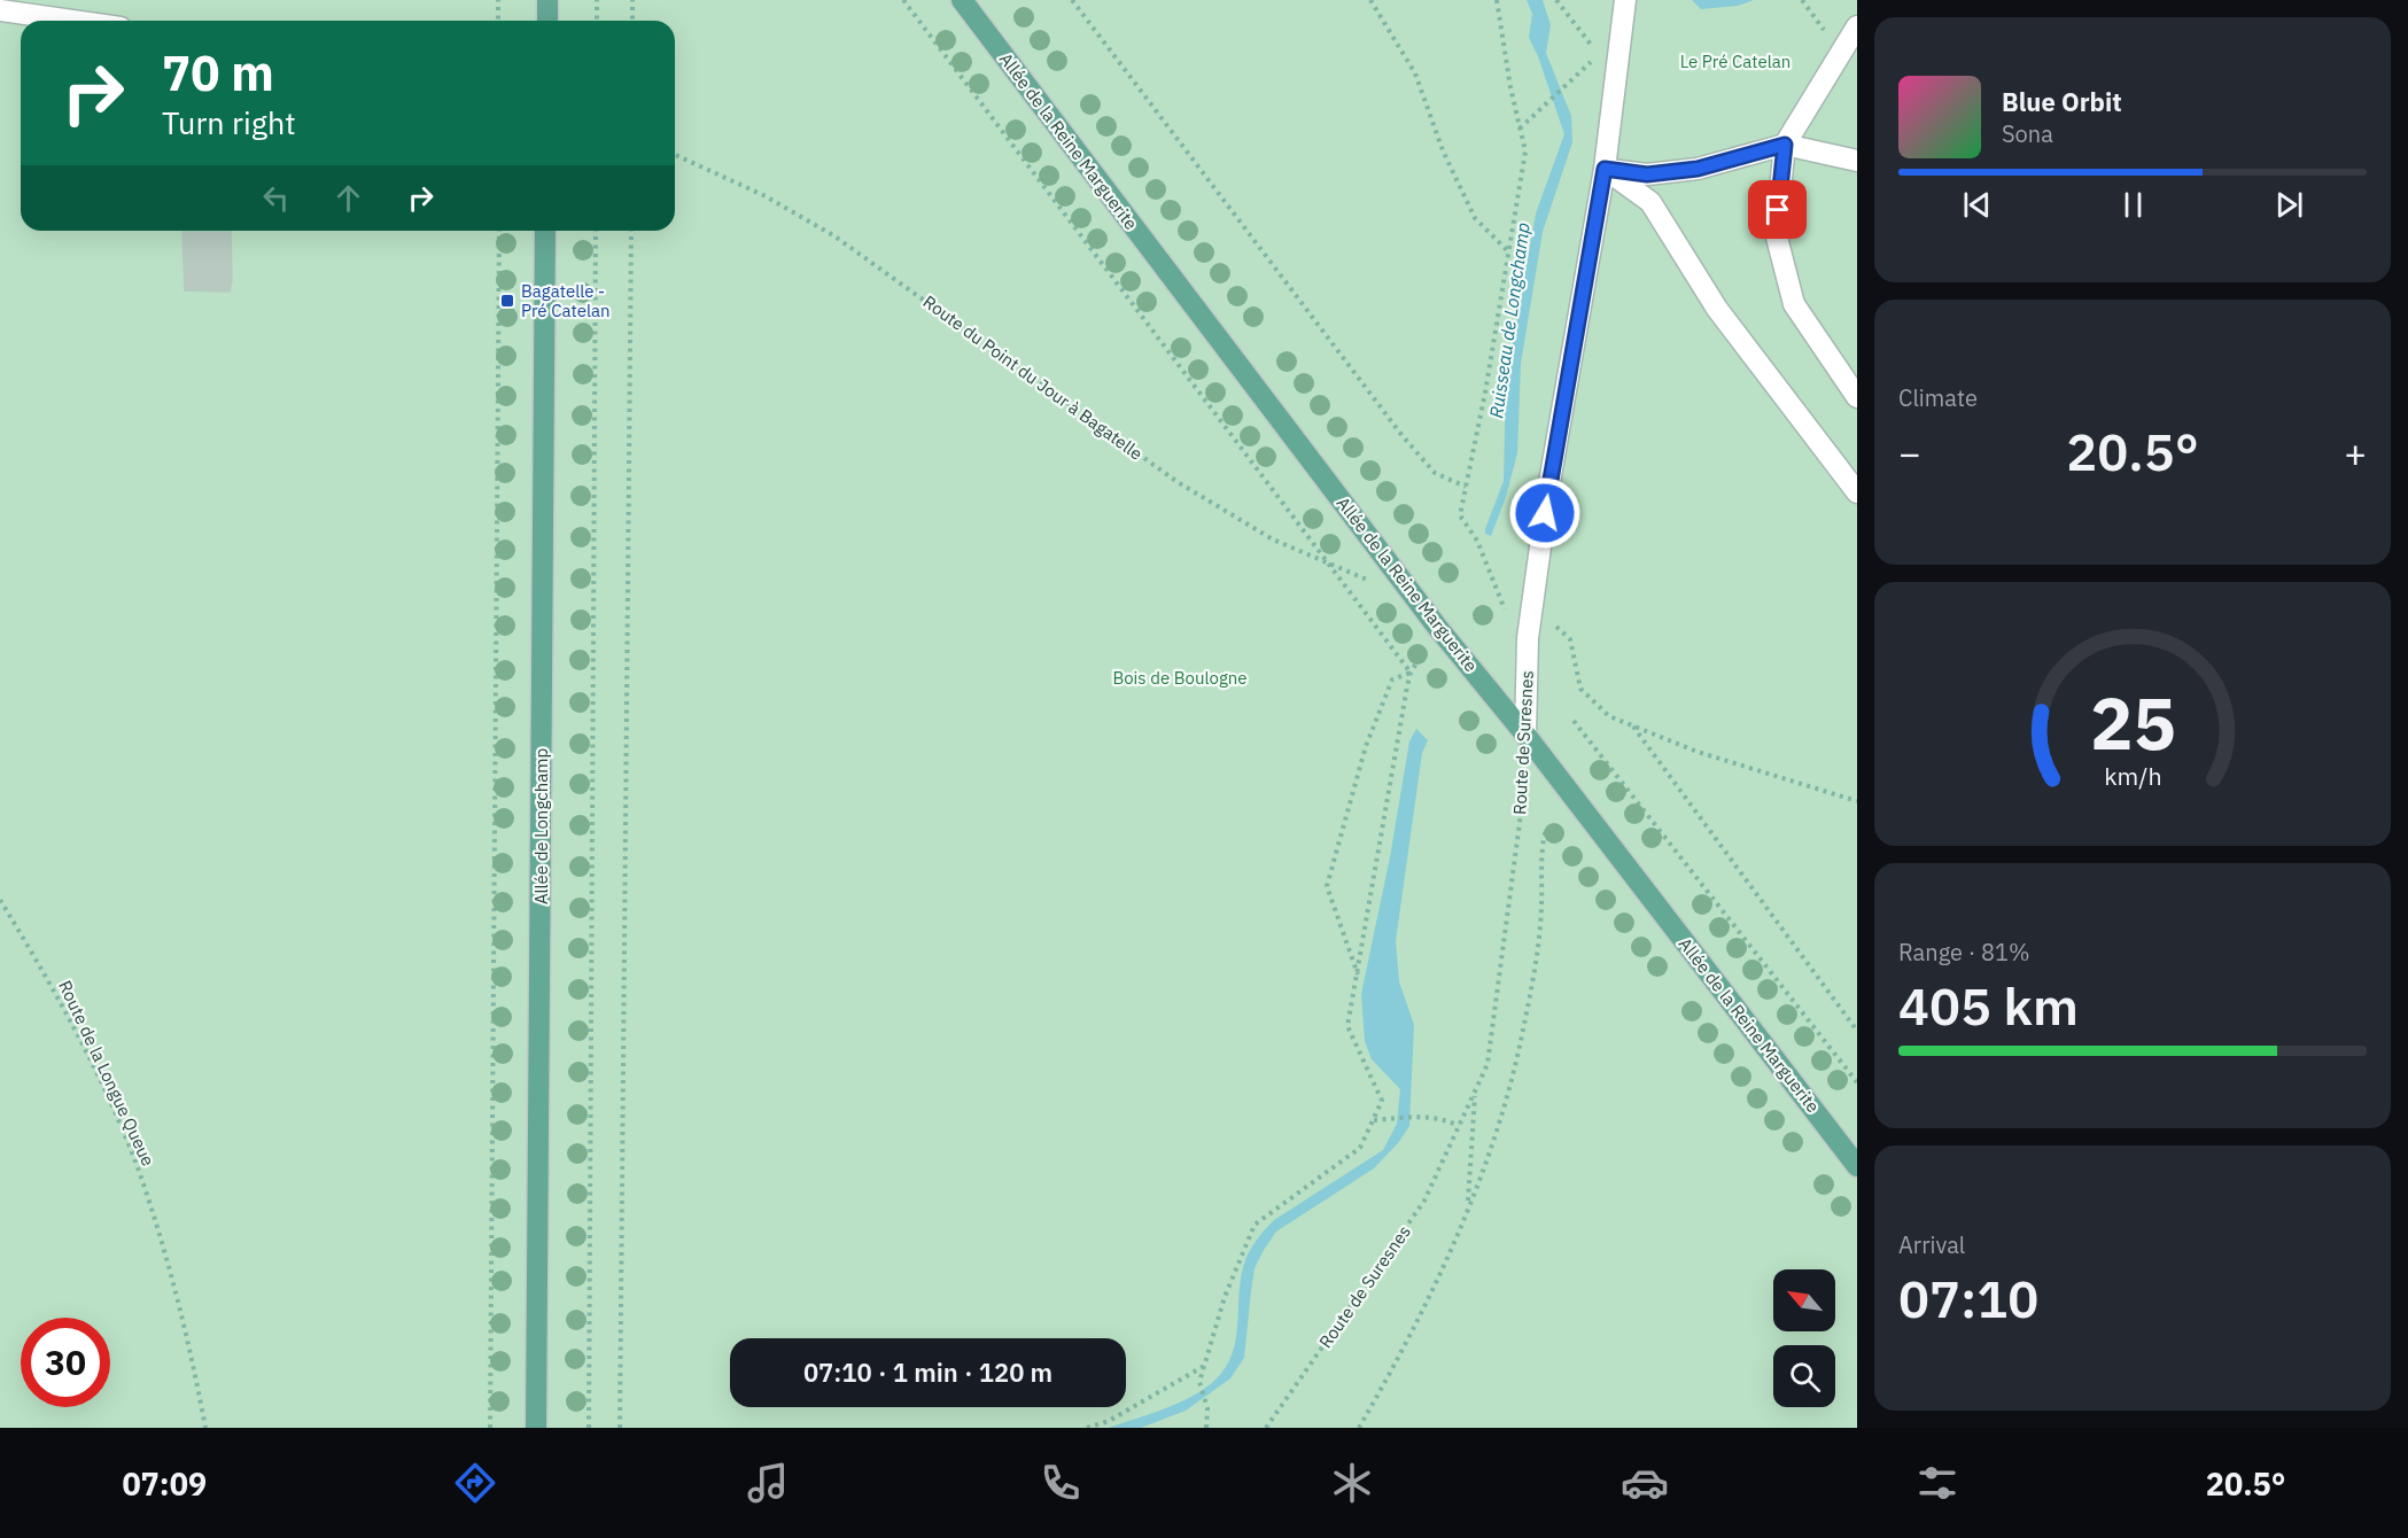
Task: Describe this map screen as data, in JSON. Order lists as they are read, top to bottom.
{
  "streets": {
    "main road": ["Allée de la Reine Marguerite", "Allée de Longchamp"],
    "street": ["Route de Suresnes"],
    "path": ["Route du Point du Jour à Bagatelle", "Route de la Longue Queue"]
  },
  "crossings": [
    ["Allée de la Reine Marguerite", "Route du Point du Jour à Bagatelle"],
    ["Allée de la Reine Marguerite", "Route de Suresnes"]
  ],
  "water": ["Ruisseau de Longchamp"],
  "parks": ["Le Pré Catelan", "Bois de Boulogne"],
  "places": {
    "transit": ["Bagatelle - Pré Catelan"]
  },
  "north": "top left",
  "page": {
    "turn": ["70 m", "Turn right"],
    "song": ["Blue Orbit", "Sona"],
    "tile": [
      "Climate",
      ["Range · 81%", "405 km"],
      ["Arrival", "07:10"]
    ],
    "heat": ["−", "20.5°", "+"],
    "limit": "30",
    "trip": "07:10 · 1 min · 120 m",
    "tabs": ["07:09", "20.5°"],
    "gauge": ["25", "km/h"]
  }
}
